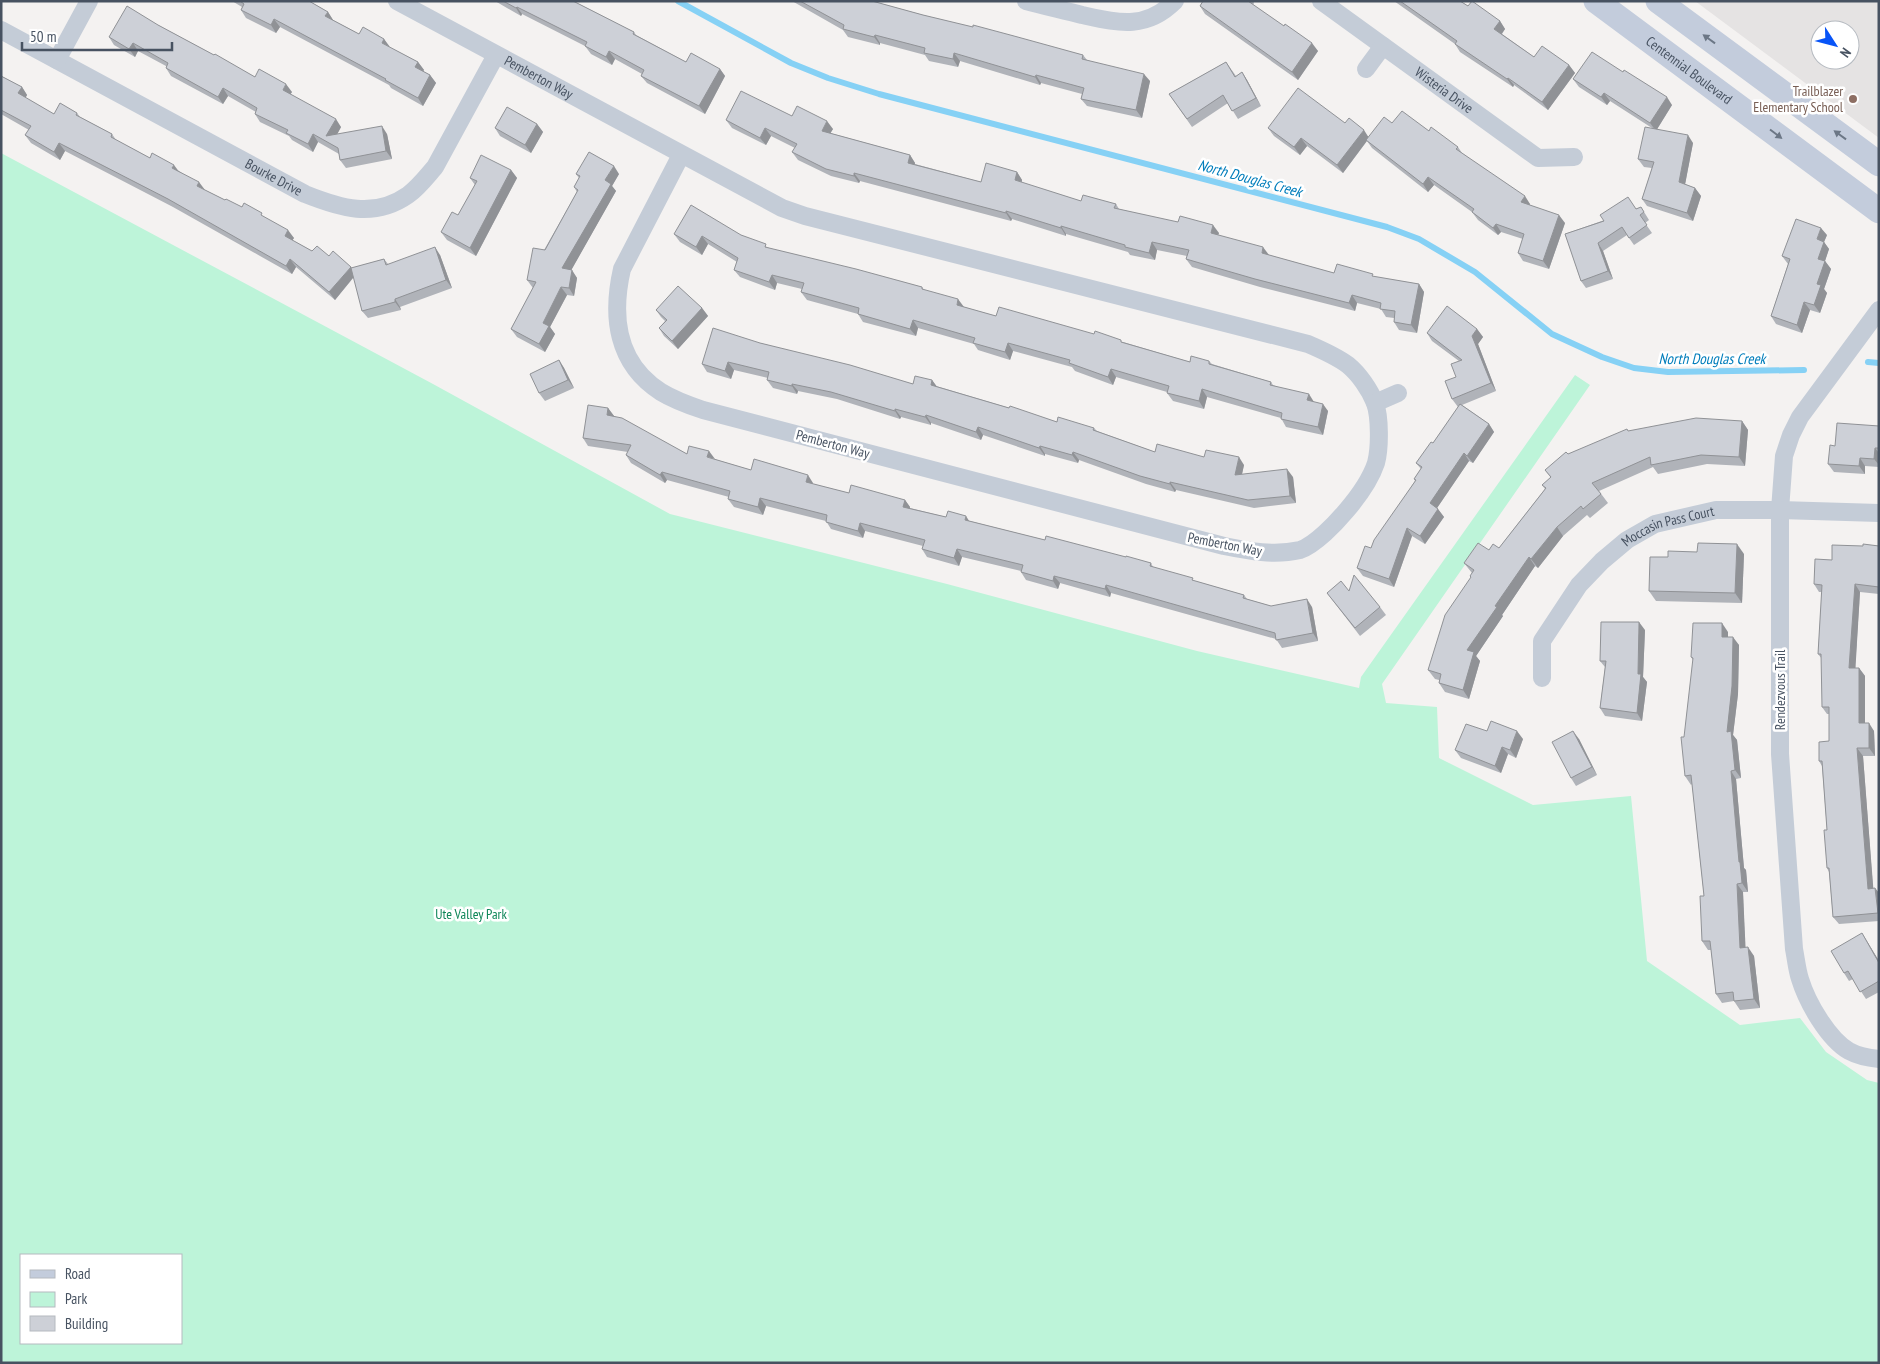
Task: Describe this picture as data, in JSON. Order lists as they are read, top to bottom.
{
  "streets": {
    "main road": ["Centennial Boulevard"],
    "street": [
      "Pemberton Way",
      "Wisteria Drive",
      "Bourke Drive",
      "Moccasin Pass Court",
      "Rendezvous Trail"
    ]
  },
  "crossings": [
    ["Pemberton Way", "Bourke Drive"],
    ["Moccasin Pass Court", "Rendezvous Trail"]
  ],
  "water": ["North Douglas Creek"],
  "parks": ["Ute Valley Park"],
  "places": ["Trailblazer Elementary School"],
  "legend": ["Road", "Park", "Building"],
  "scale_bar": "50 m",
  "north": "bottom right"
}
